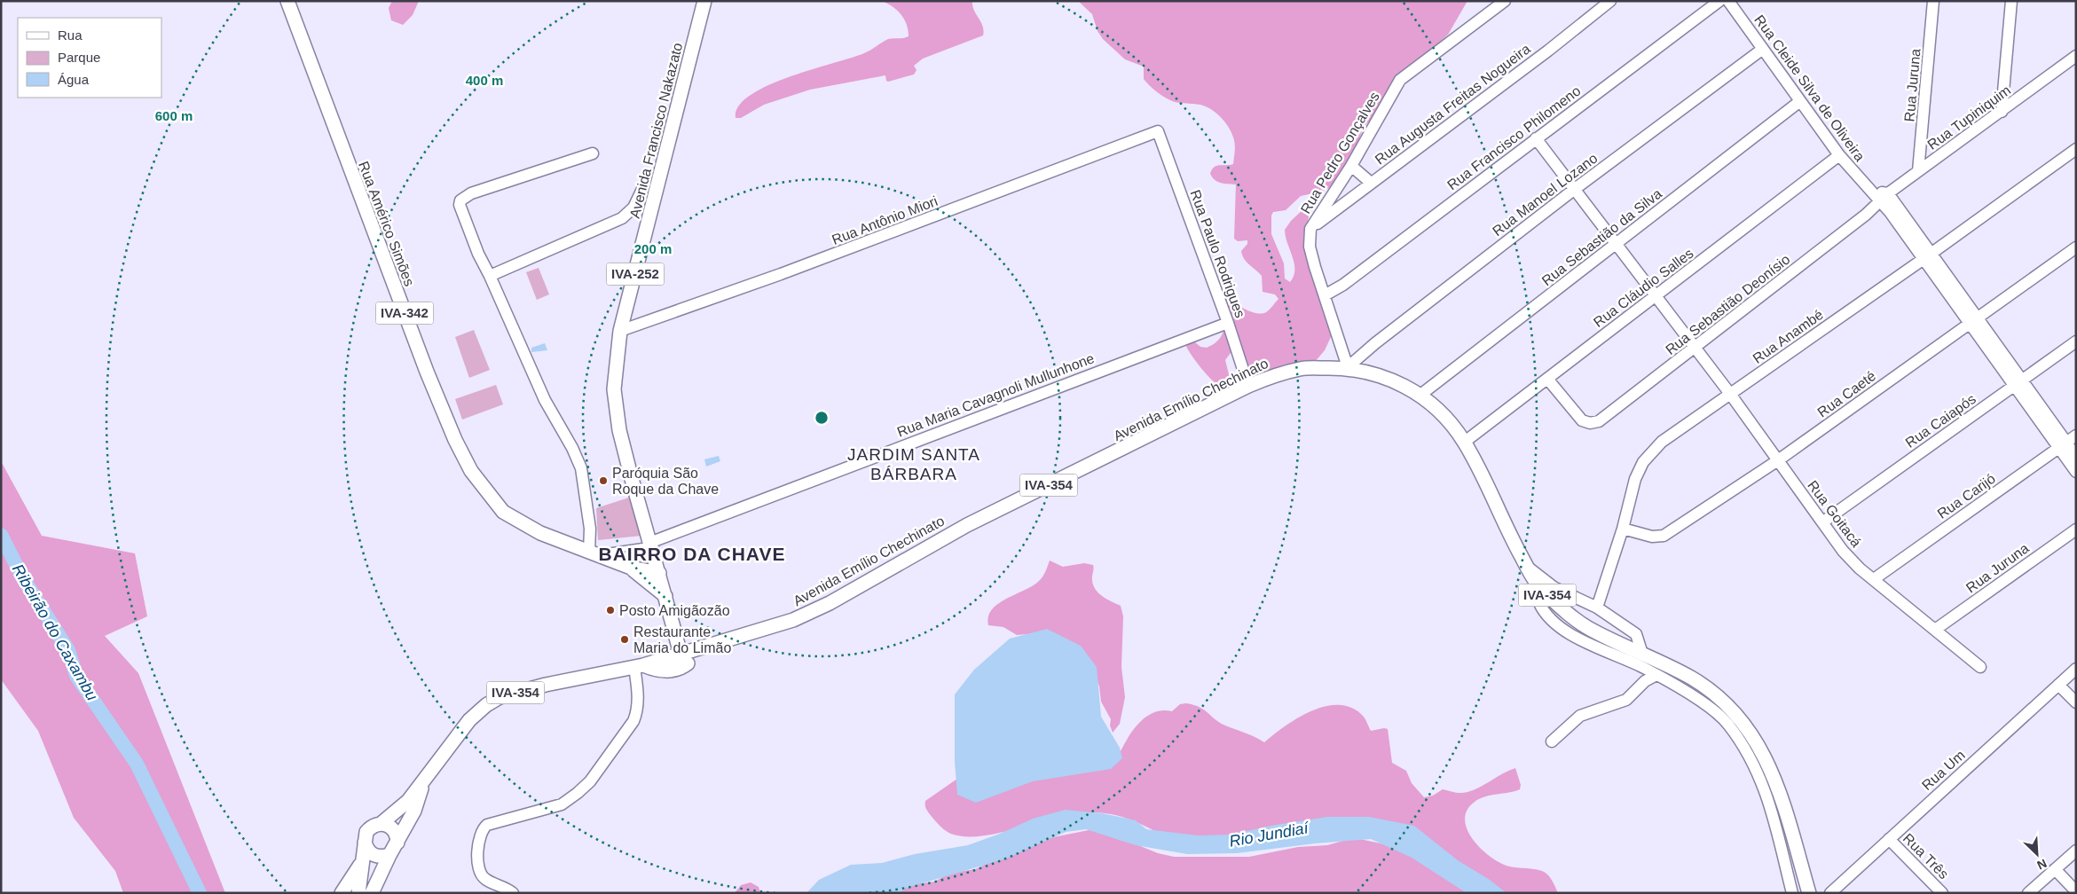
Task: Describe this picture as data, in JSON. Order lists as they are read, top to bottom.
{
  "streets": {
    "main road": [
      "Avenida Francisco Nakazato",
      "Rua Américo Simões",
      "IVA-252",
      "IVA-342",
      "Rua Maria Cavagnoli Mullunhone",
      "Avenida Emílio Chechinato",
      "IVA-354"
    ],
    "street": [
      "Rua Juruna",
      "Rua Cleide Silva de Oliveira",
      "Rua Augusta Freitas Nogueira",
      "Rua Tupiniquim",
      "Rua Francisco Philomeno",
      "Rua Pedro Gonçalves",
      "Rua Manoel Lozano",
      "Rua Antônio Miori",
      "Rua Sebastião da Silva",
      "Rua Paulo Rodrigues",
      "Rua Cláudio Salles",
      "Rua Sebastião Deonísio",
      "Rua Anambé",
      "Rua Caeté",
      "Rua Caiapós",
      "Rua Carijó",
      "Rua Goitacá",
      "Rua Um",
      "Rua Três"
    ]
  },
  "crossings": [
    ["Rua Juruna", "Rua Tupiniquim"],
    ["Rua Juruna", "Rua Goitacá"],
    ["Rua Cleide Silva de Oliveira", "Rua Tupiniquim"],
    ["Rua Cleide Silva de Oliveira", "Rua Manoel Lozano"],
    ["Rua Cleide Silva de Oliveira", "Rua Sebastião da Silva"],
    ["Rua Cleide Silva de Oliveira", "Rua Cláudio Salles"],
    ["Rua Cleide Silva de Oliveira", "Rua Sebastião Deonísio"],
    ["Rua Cleide Silva de Oliveira", "Rua Anambé"],
    ["Rua Augusta Freitas Nogueira", "Rua Pedro Gonçalves"],
    ["Rua Tupiniquim", "Rua Sebastião Deonísio"],
    ["Avenida Francisco Nakazato", "Rua Antônio Miori"],
    ["Avenida Francisco Nakazato", "Rua Américo Simões"],
    ["Avenida Francisco Nakazato", "Rua Maria Cavagnoli Mullunhone"],
    ["Avenida Francisco Nakazato", "Avenida Emílio Chechinato"],
    ["Rua Francisco Philomeno", "Rua Pedro Gonçalves"],
    ["Rua Francisco Philomeno", "Rua Goitacá"],
    ["Rua Pedro Gonçalves", "Rua Manoel Lozano"],
    ["Rua Pedro Gonçalves", "Avenida Emílio Chechinato"],
    ["Rua Manoel Lozano", "Avenida Emílio Chechinato"],
    ["Rua Manoel Lozano", "Rua Goitacá"],
    ["Rua Antônio Miori", "Rua Paulo Rodrigues"],
    ["Rua Américo Simões", "Rua Maria Cavagnoli Mullunhone"],
    ["Rua Sebastião da Silva", "Avenida Emílio Chechinato"],
    ["Rua Sebastião da Silva", "Rua Goitacá"],
    ["Rua Paulo Rodrigues", "Rua Maria Cavagnoli Mullunhone"],
    ["Rua Paulo Rodrigues", "Avenida Emílio Chechinato"],
    ["Rua Cláudio Salles", "Rua Sebastião Deonísio"],
    ["Rua Cláudio Salles", "Avenida Emílio Chechinato"],
    ["Rua Cláudio Salles", "Rua Goitacá"],
    ["Rua Sebastião Deonísio", "Rua Goitacá"],
    ["Rua Anambé", "Rua Caeté"],
    ["Rua Anambé", "Rua Goitacá"],
    ["Rua Caeté", "Rua Goitacá"],
    ["Rua Caiapós", "Rua Goitacá"],
    ["Rua Carijó", "Rua Goitacá"],
    ["Rua Um", "Rua Três"]
  ],
  "districts": ["JARDIM SANTA BÁRBARA", "BAIRRO DA CHAVE"],
  "water": ["Ribeirão do Caxambu", "Rio Jundiaí"],
  "places": ["Paróquia São Roque da Chave", "Posto Amigãozão", "Restaurante Maria do Limão"],
  "legend": ["Rua", "Parque", "Água"],
  "north": "bottom right",
  "rings": ["400 m", "600 m", "200 m"]
}
